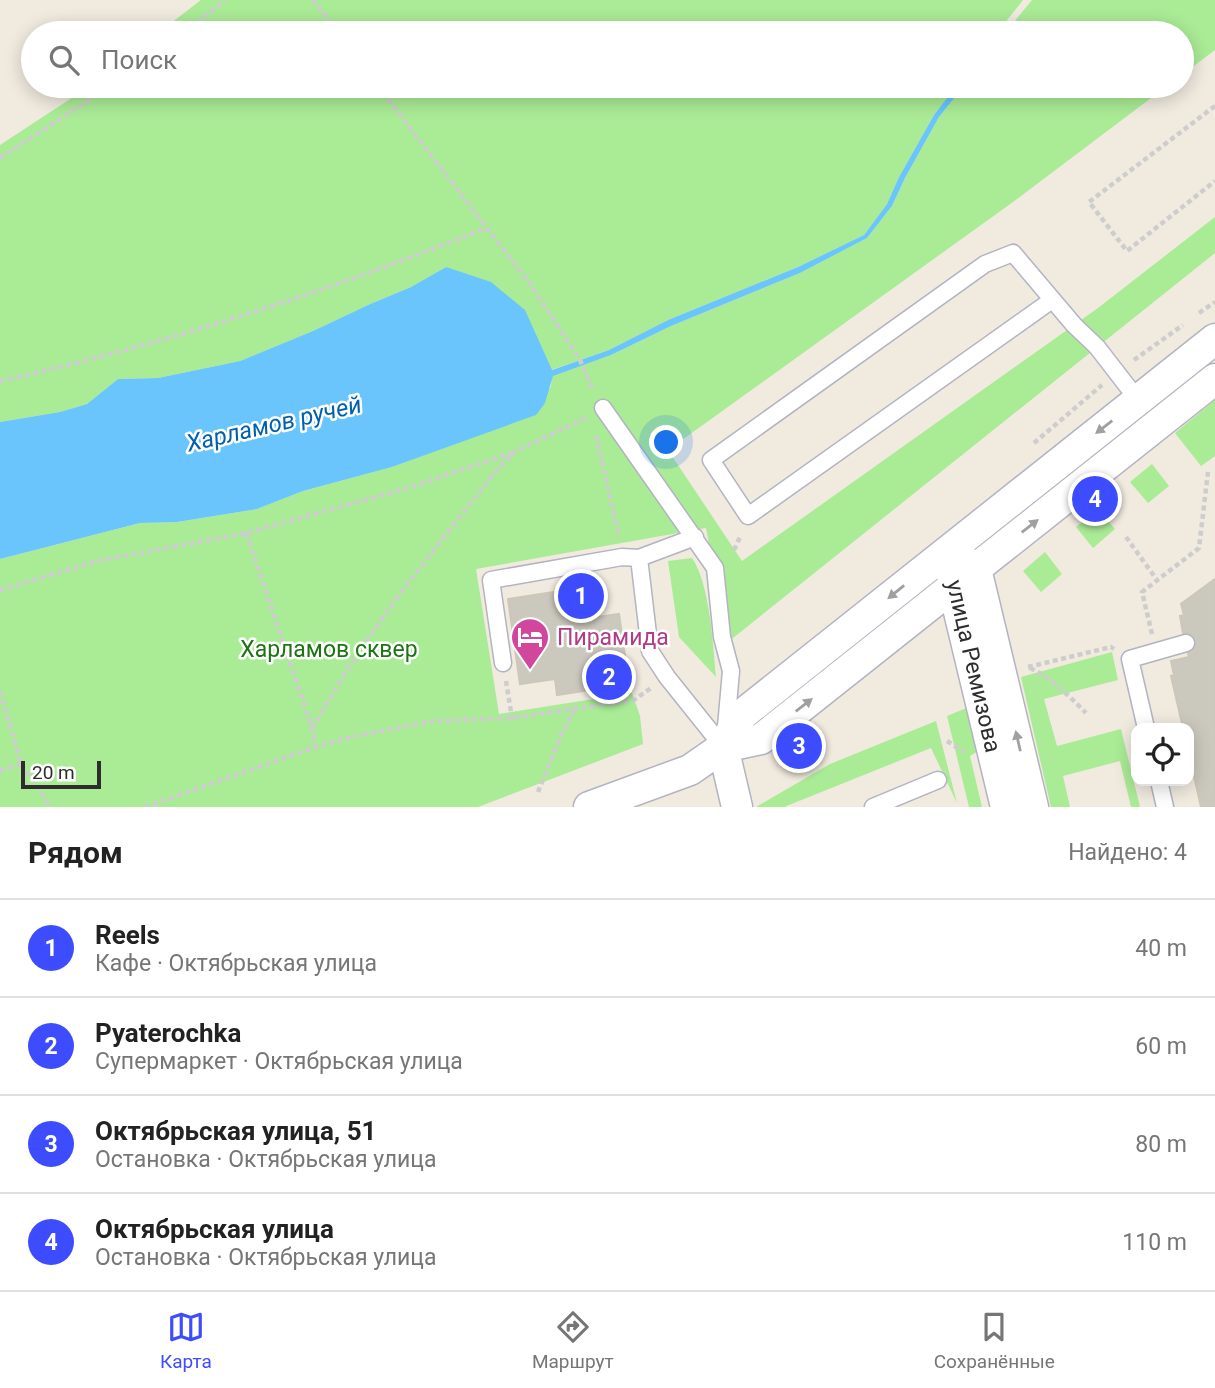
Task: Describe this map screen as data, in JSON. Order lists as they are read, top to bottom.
{
  "streets": {
    "street": ["улица Ремизова"]
  },
  "water": ["Харламов ручей"],
  "parks": ["Харламов сквер"],
  "places": {
    "hotel": ["Пирамида"]
  },
  "scale_bar": "20 m",
  "page": {
    "search": "Поиск",
    "pins": [
      "4",
      "1",
      "2",
      "3"
    ],
    "scale": "20 m",
    "heading": ["Рядом", "Найдено: 4"],
    "list": [
      {
        "mark": "1",
        "name": "Reels",
        "note": "Кафе · Октябрьская улица",
        "value": "40 m"
      },
      {
        "mark": "2",
        "name": "Pyaterochka",
        "note": "Супермаркет · Октябрьская улица",
        "value": "60 m"
      },
      {
        "mark": "3",
        "name": "Октябрьская улица, 51",
        "note": "Остановка · Октябрьская улица",
        "value": "80 m"
      },
      {
        "mark": "4",
        "name": "Октябрьская улица",
        "note": "Остановка · Октябрьская улица",
        "value": "110 m"
      }
    ],
    "nav": ["Карта", "Маршрут", "Сохранённые"]
  }
}
